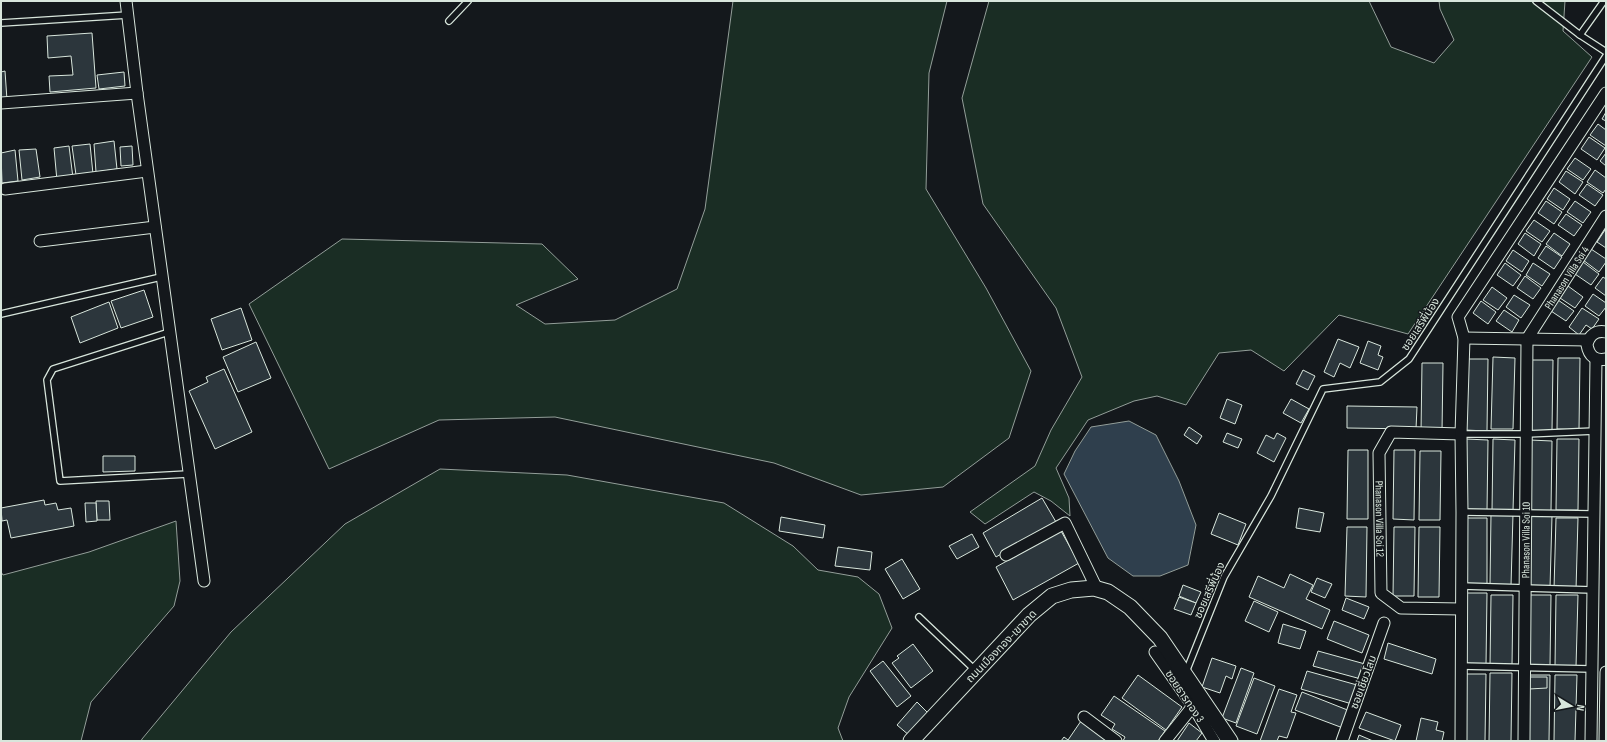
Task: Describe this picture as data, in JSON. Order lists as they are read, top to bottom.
{
  "streets": {
    "street": [
      "Phanason Villa Soi 4",
      "Phanason Villa Soi 12",
      "Phanason Villa Soi 10",
      "ถนนเมืองทอง-เขาขาด",
      "ซอยเชี่ยวโสม",
      "ซอยธารทอง 3"
    ],
    "lane": ["ซอยเสรีพี่น้อง"]
  },
  "crossings": [
    ["Phanason Villa Soi 4", "Phanason Villa Soi 10"],
    ["ซอยเสรีพี่น้อง", "ถนนเมืองทอง-เขาขาด"],
    ["ถนนเมืองทอง-เขาขาด", "ซอยธารทอง 3"]
  ],
  "north": "right"
}
